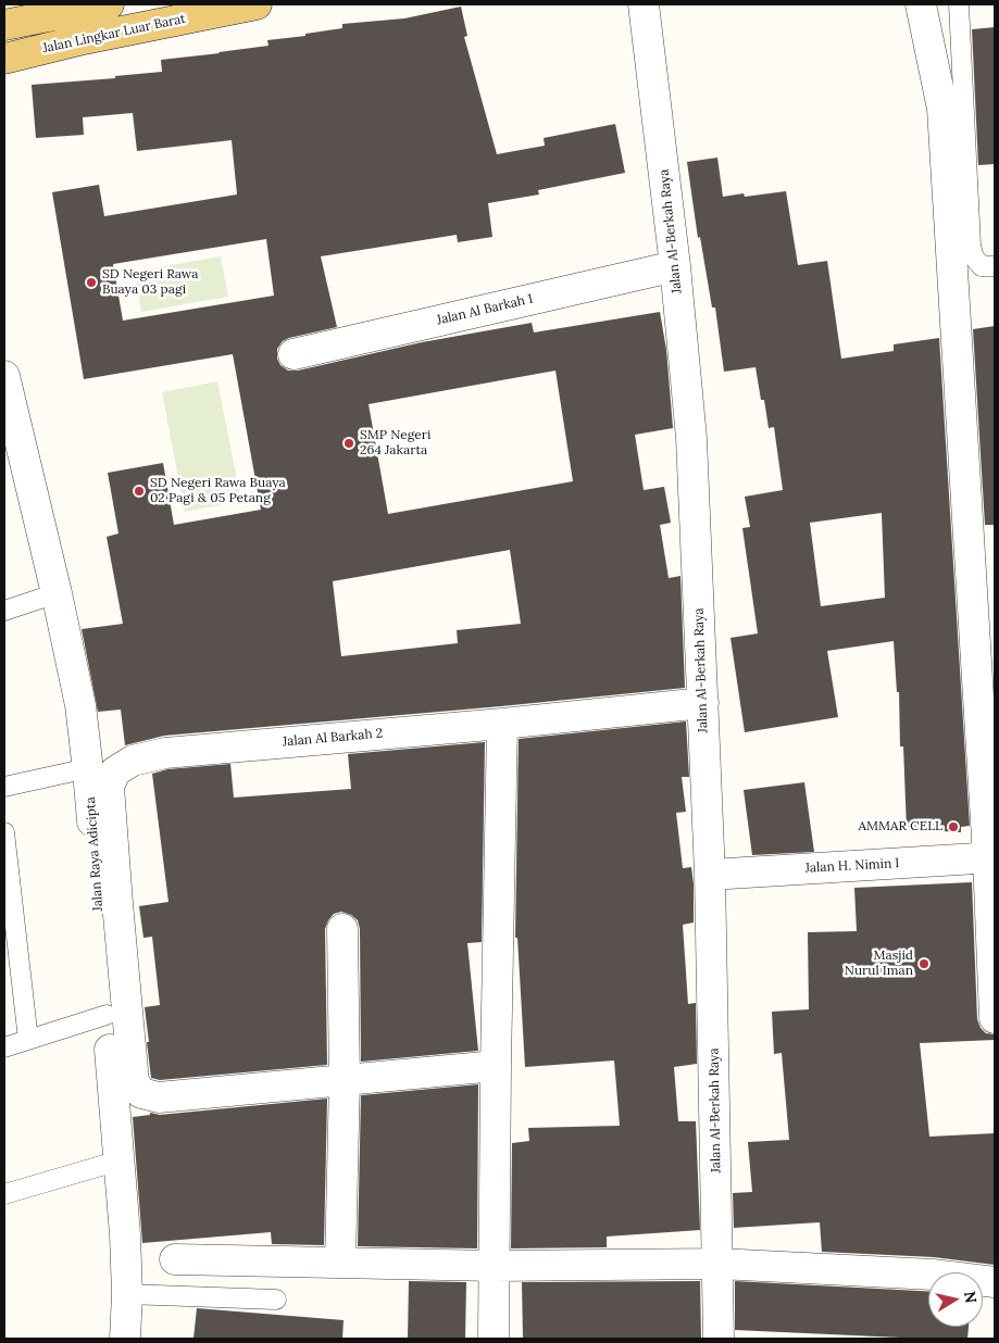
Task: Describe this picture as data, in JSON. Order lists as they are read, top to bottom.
{
  "streets": {
    "main road": ["Jalan Lingkar Luar Barat"],
    "street": [
      "Jalan Al-Berkah Raya",
      "Jalan Al Barkah 1",
      "Jalan Al Barkah 2",
      "Jalan Raya Adicipta",
      "Jalan H. Nimin I"
    ]
  },
  "crossings": [
    ["Jalan Al-Berkah Raya", "Jalan Al Barkah 1"],
    ["Jalan Al-Berkah Raya", "Jalan Al Barkah 2"],
    ["Jalan Al-Berkah Raya", "Jalan H. Nimin I"]
  ],
  "places": [
    "SD Negeri Rawa Buaya 03 pagi",
    "SMP Negeri 264 Jakarta",
    "SD Negeri Rawa Buaya 02 Pagi & 05 Petang",
    "AMMAR CELL",
    "Masjid Nurul Iman"
  ],
  "north": "right"
}
